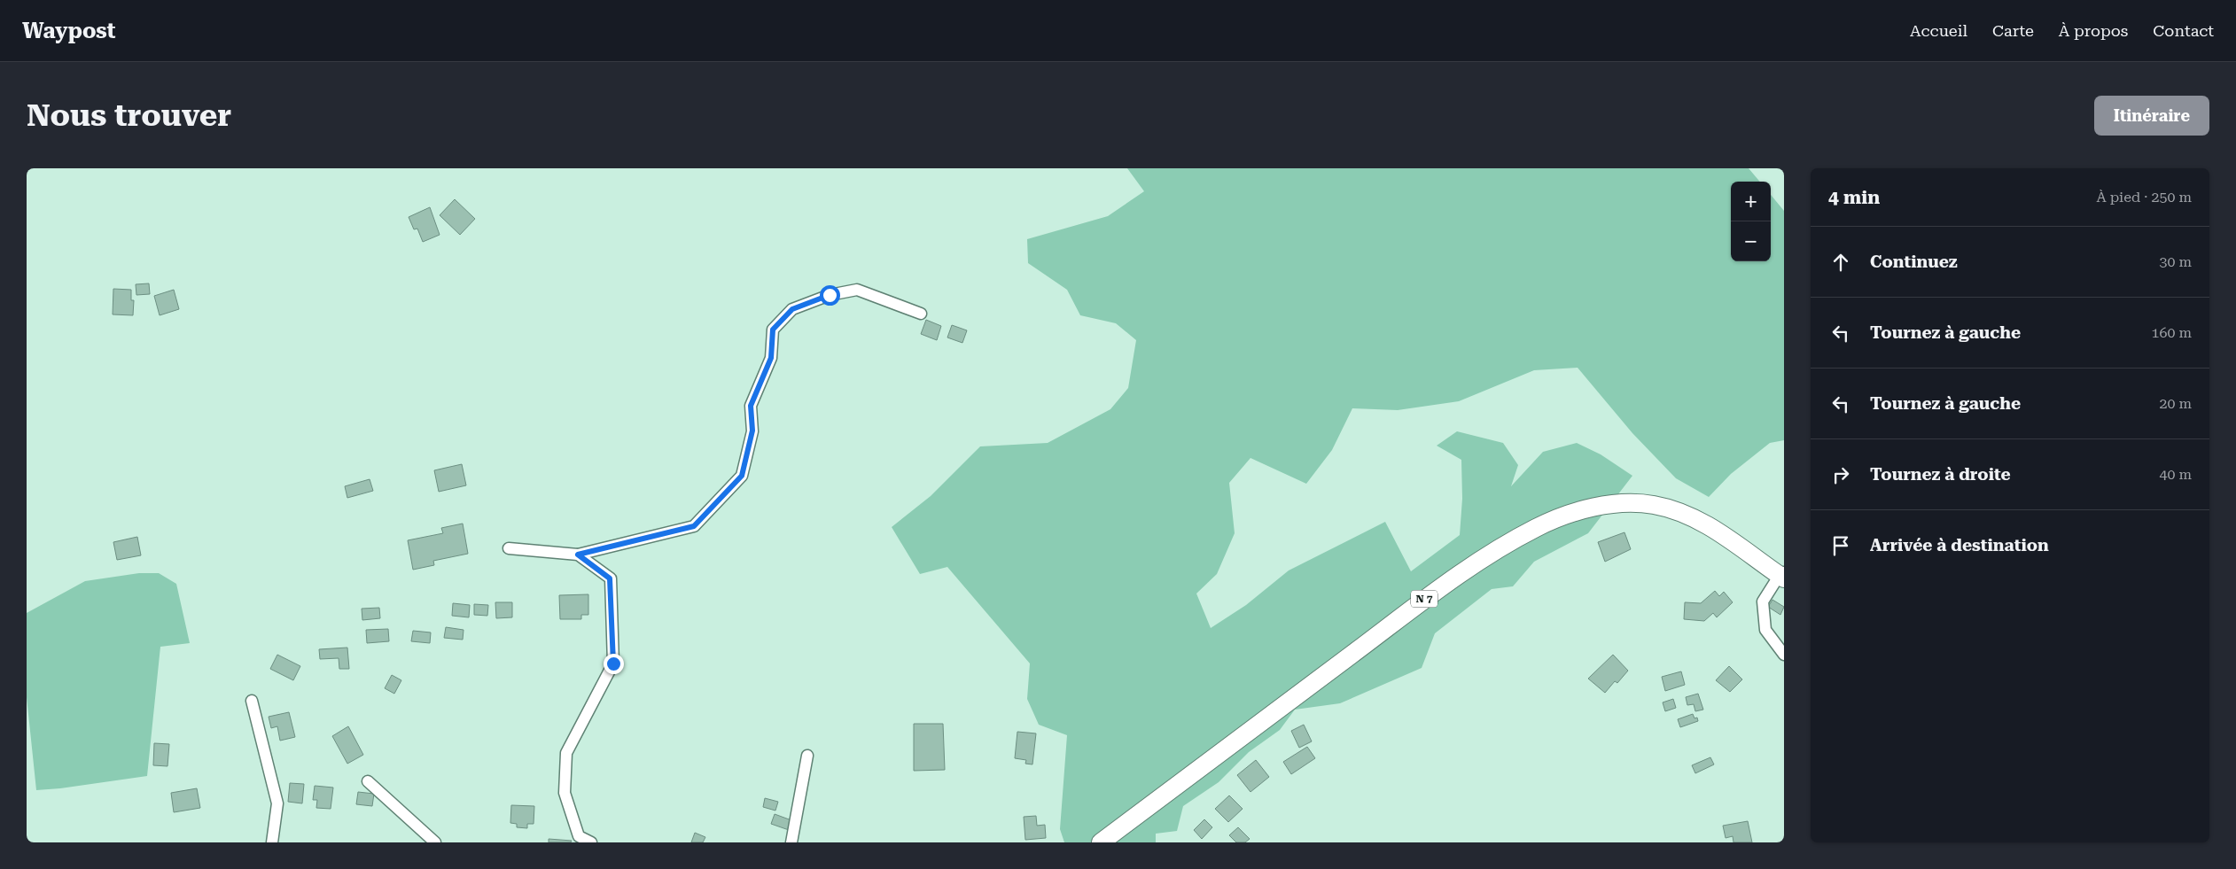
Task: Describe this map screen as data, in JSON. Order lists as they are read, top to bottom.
{
  "streets": {
    "main road": ["N 7"]
  },
  "page": {
    "header": "Waypost",
    "nav": [
      "Accueil",
      "Carte",
      "À propos",
      "Contact"
    ],
    "buttons": "Itinéraire",
    "title": "Nous trouver",
    "heading": ["4 min", "À pied · 250 m"],
    "map_buttons": ["+", "−"],
    "list": [
      ["Continuez", "30 m"],
      ["Tournez à gauche", "160 m"],
      ["Tournez à gauche", "20 m"],
      ["Tournez à droite", "40 m"],
      "Arrivée à destination"
    ]
  }
}
